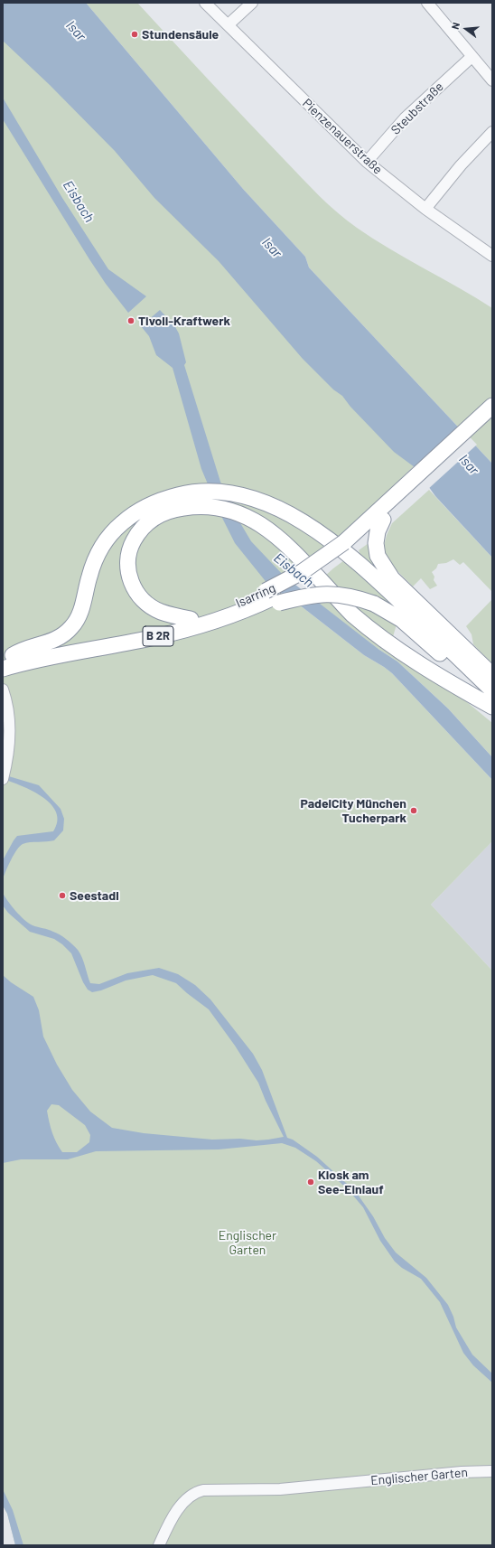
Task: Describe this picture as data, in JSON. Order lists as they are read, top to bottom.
{
  "streets": {
    "highway": ["Isarring", "B 2R"],
    "street": ["Steubstraße", "Pienzenauerstraße", "Englischer Garten"]
  },
  "crossings": [
    ["Steubstraße", "Pienzenauerstraße"]
  ],
  "water": ["Isar", "Eisbach"],
  "parks": ["Englischer Garten"],
  "places": [
    "Stundensäule",
    "Tivoli-Kraftwerk",
    "PadelCity München Tucherpark",
    "Seestadl",
    "Kiosk am See-Einlauf"
  ],
  "north": "left"
}
